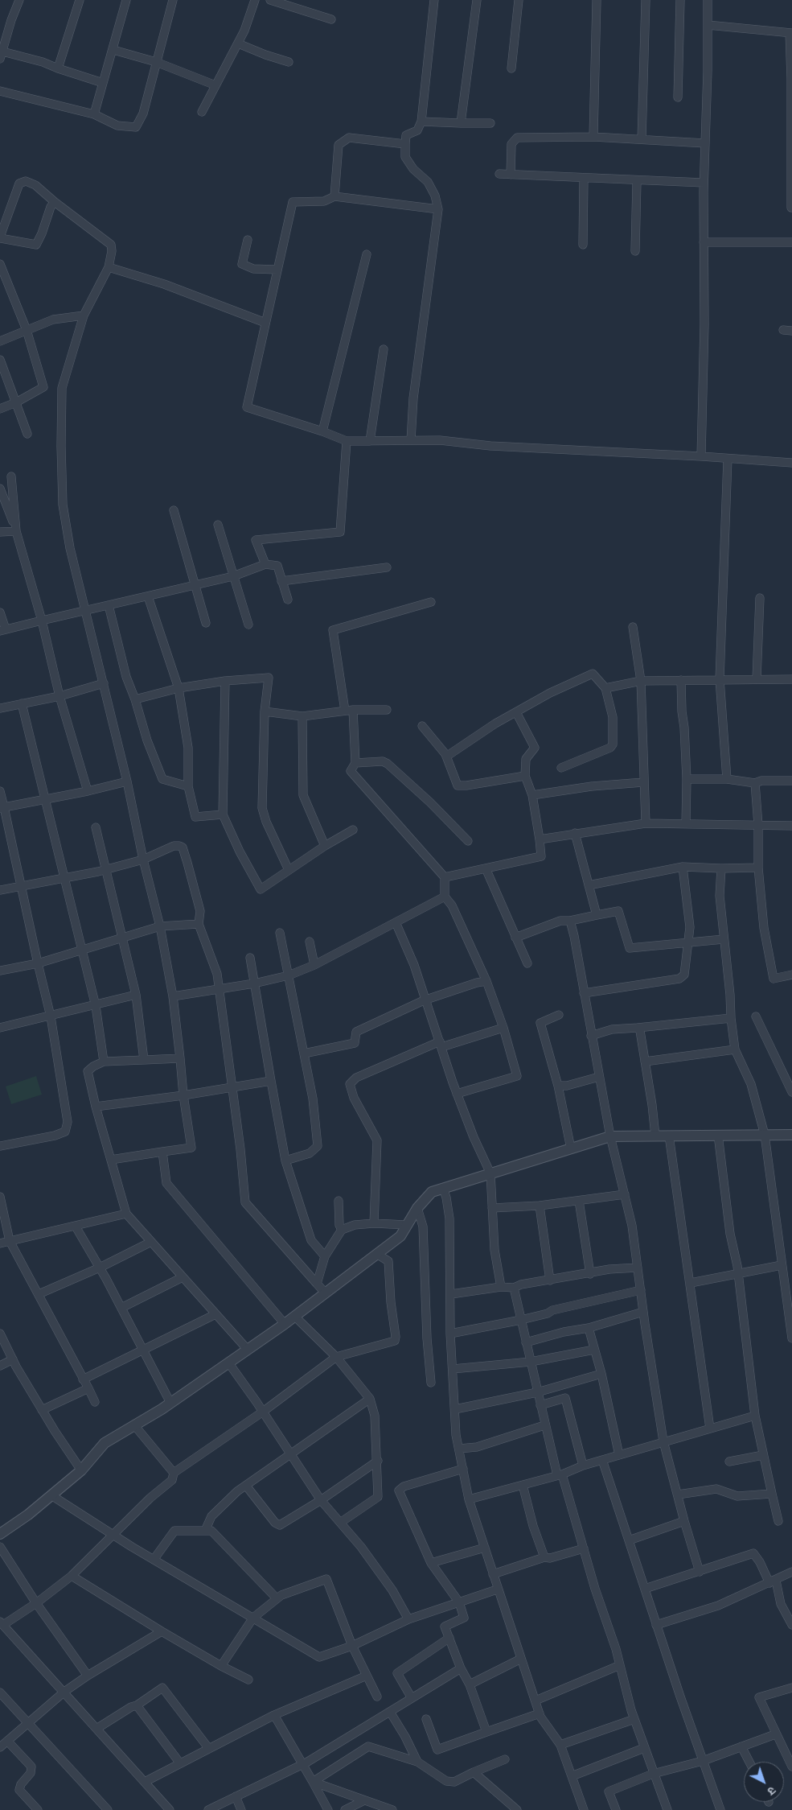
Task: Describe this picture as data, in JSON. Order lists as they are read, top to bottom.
{
  "north": "bottom right"
}
